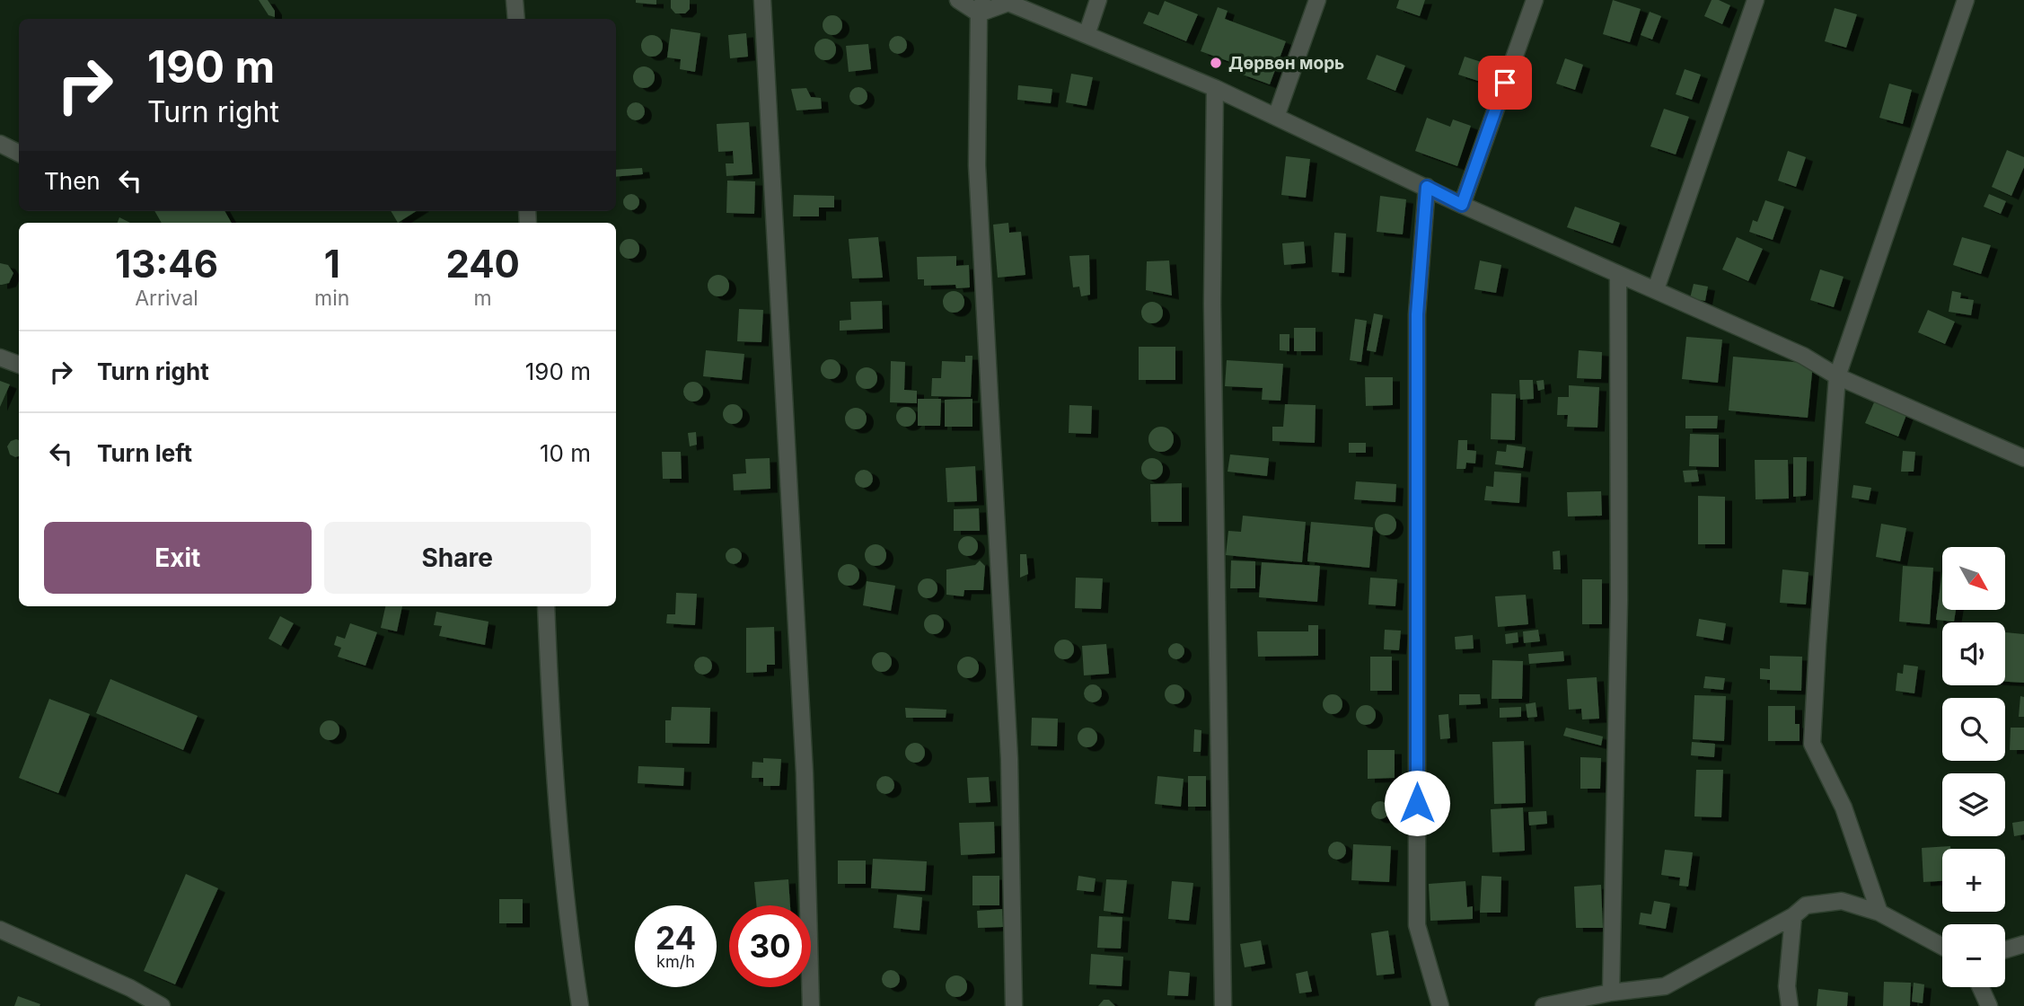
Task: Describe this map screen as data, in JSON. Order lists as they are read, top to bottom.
{
  "places": ["Дөрвөн морь"],
  "north": "bottom right",
  "page": {
    "turn": ["190 m", "Turn right"],
    "then": "Then",
    "eta": [
      "13:46",
      "Arrival",
      "1",
      "min",
      "240",
      "m"
    ],
    "list": [
      {
        "name": "Turn right",
        "value": "190 m"
      },
      {
        "name": "Turn left",
        "value": "10 m"
      }
    ],
    "buttons": ["Exit", "Share"],
    "map_buttons": ["+", "−"],
    "speed": "24 km/h",
    "limit": "30"
  }
}
